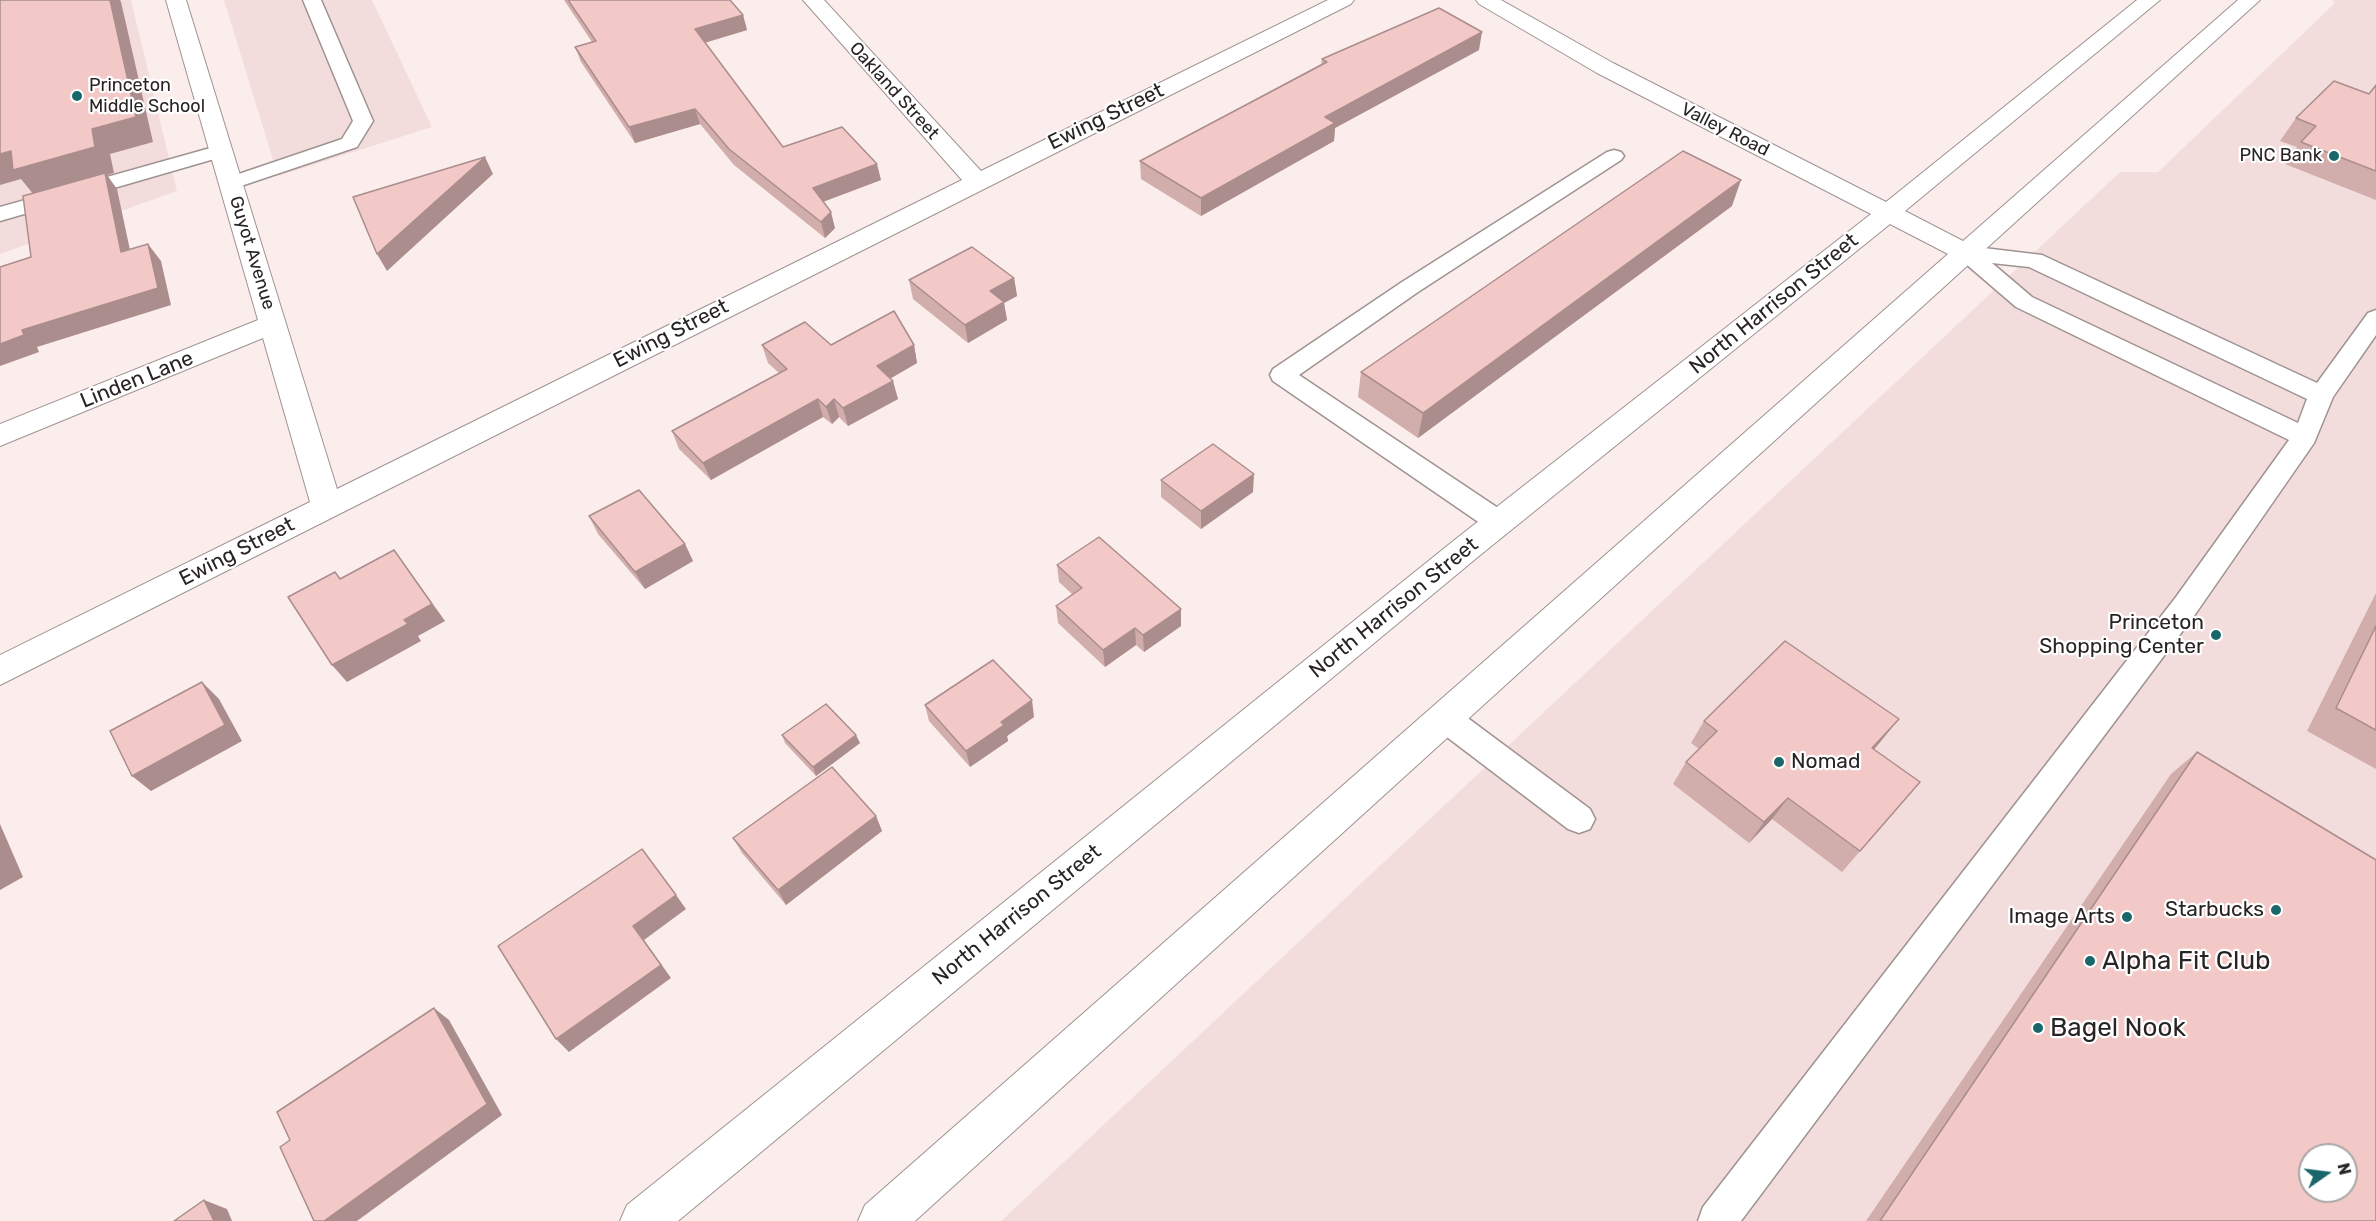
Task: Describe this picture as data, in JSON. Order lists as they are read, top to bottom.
{
  "streets": {
    "street": [
      "Oakland Street",
      "Ewing Street",
      "Valley Road",
      "Guyot Avenue",
      "North Harrison Street",
      "Linden Lane"
    ]
  },
  "crossings": [
    ["Oakland Street", "Ewing Street"],
    ["Ewing Street", "Guyot Avenue"],
    ["Valley Road", "North Harrison Street"],
    ["Guyot Avenue", "Linden Lane"]
  ],
  "places": [
    "Princeton Middle School",
    "PNC Bank",
    "Princeton Shopping Center",
    "Nomad",
    "Starbucks",
    "Image Arts",
    "Alpha Fit Club",
    "Bagel Nook"
  ],
  "north": "right"
}
